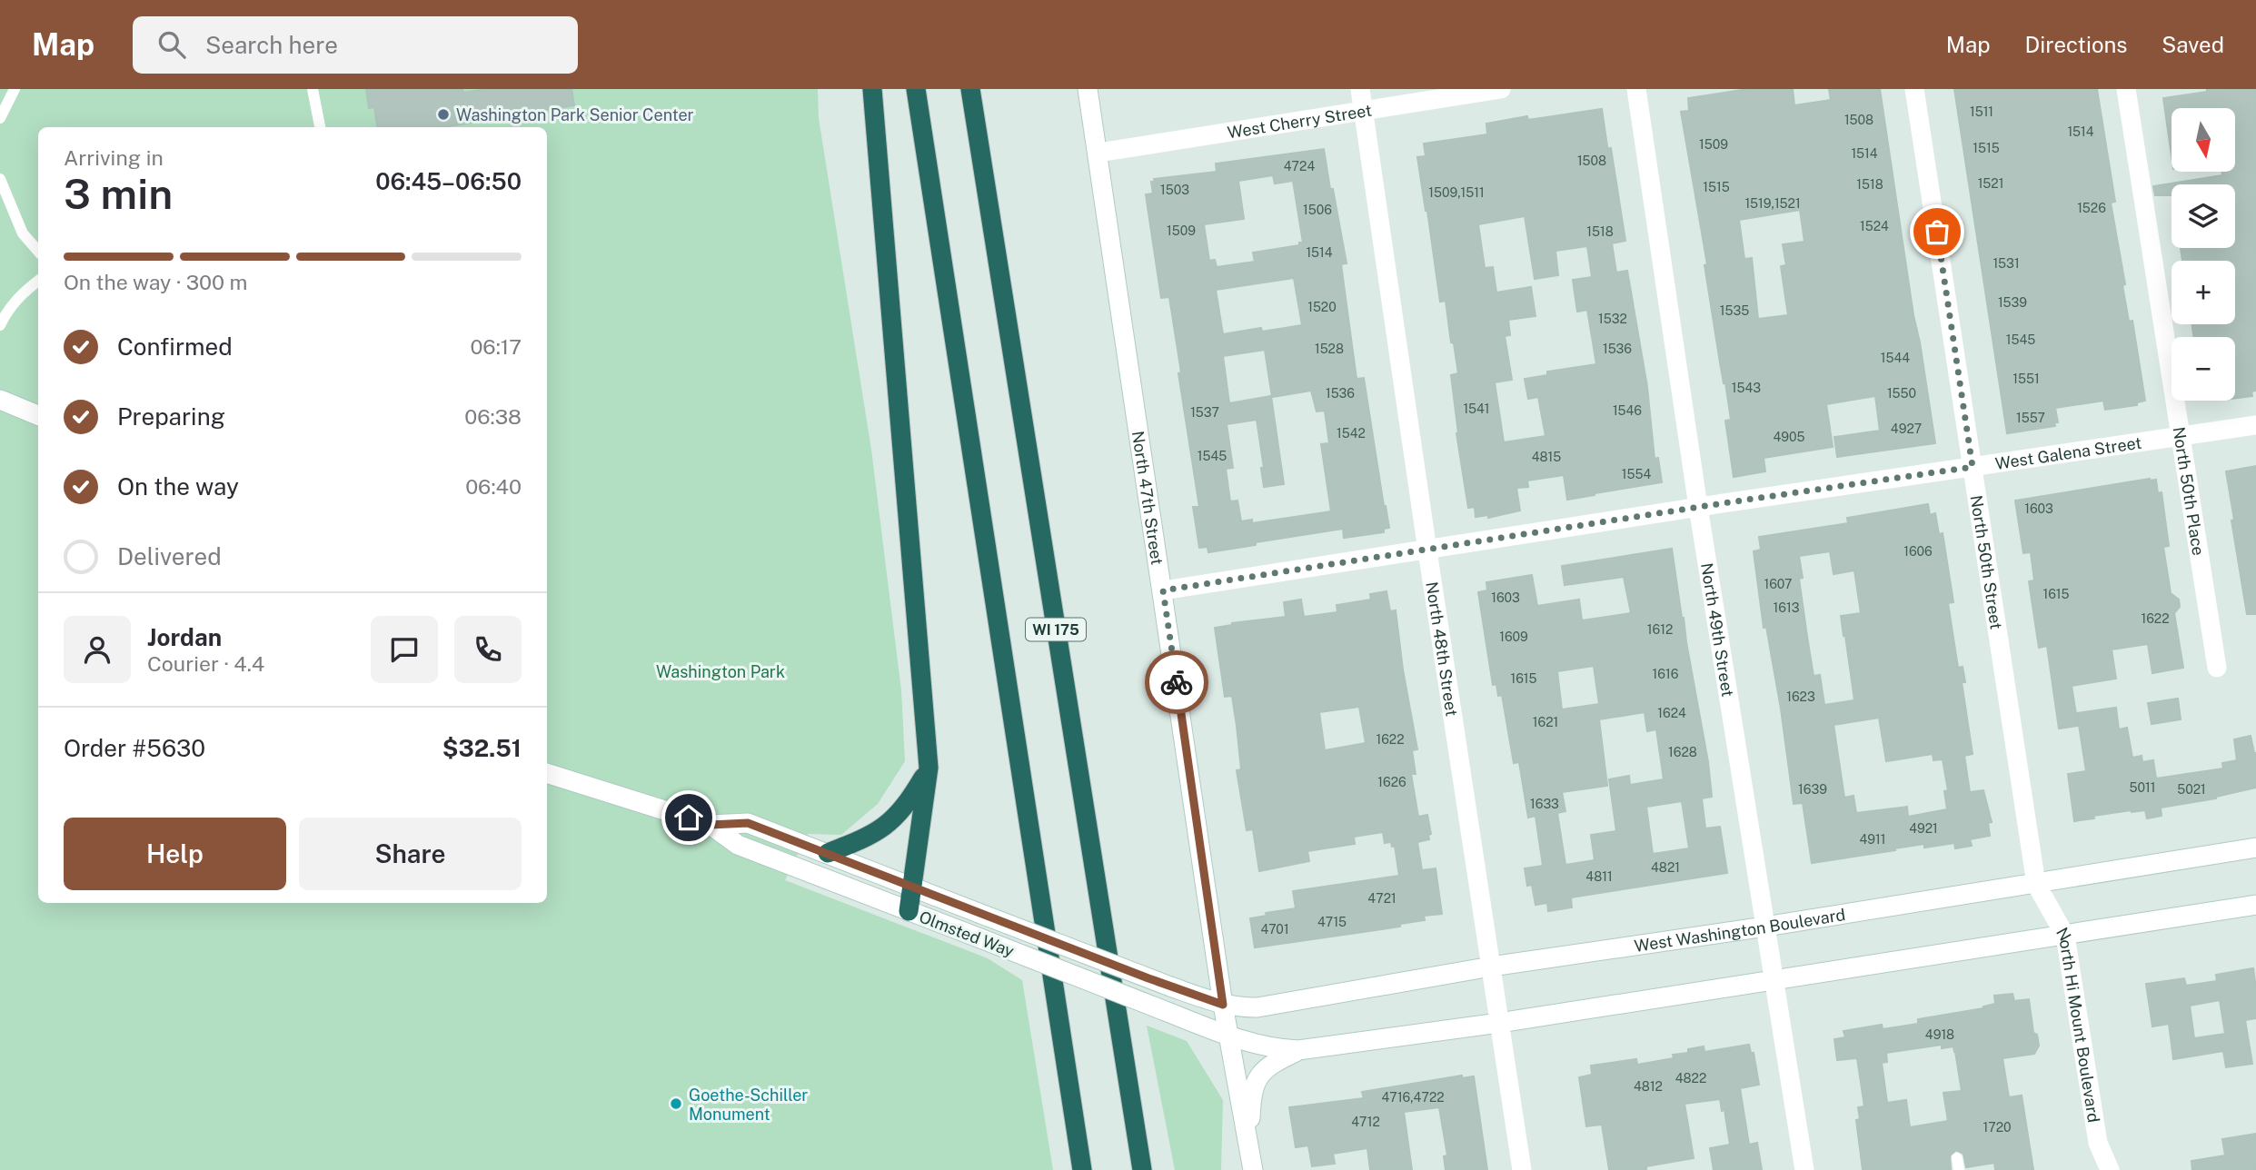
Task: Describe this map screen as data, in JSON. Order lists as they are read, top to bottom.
{
  "streets": {
    "highway": ["WI 175"],
    "street": [
      "West Cherry Street",
      "West Galena Street",
      "North 50th Place",
      "North 47th Street",
      "North 50th Street",
      "North 49th Street",
      "North 48th Street",
      "West Washington Boulevard",
      "Olmsted Way",
      "North Hi Mount Boulevard"
    ]
  },
  "crossings": [
    ["West Cherry Street", "North 47th Street"],
    ["West Cherry Street", "North 48th Street"],
    ["West Galena Street", "North 50th Place"],
    ["West Galena Street", "North 47th Street"],
    ["West Galena Street", "North 50th Street"],
    ["West Galena Street", "North 49th Street"],
    ["West Galena Street", "North 48th Street"],
    ["North 47th Street", "West Washington Boulevard"],
    ["North 47th Street", "Olmsted Way"],
    ["North 50th Street", "West Washington Boulevard"],
    ["North 50th Street", "North Hi Mount Boulevard"],
    ["North 49th Street", "West Washington Boulevard"],
    ["North 48th Street", "West Washington Boulevard"],
    ["West Washington Boulevard", "Olmsted Way"],
    ["West Washington Boulevard", "North Hi Mount Boulevard"]
  ],
  "parks": ["Washington Park"],
  "places": ["Washington Park Senior Center", "Goethe-Schiller Monument"],
  "house_numbers": [
    "1511",
    "1508",
    "1514",
    "1509",
    "1515",
    "1514",
    "1508",
    "4724",
    "1521",
    "1518",
    "1515",
    "1503",
    "1509,1511",
    "1519,1521",
    "1526",
    "1506",
    "1524",
    "1509",
    "1518",
    "1514",
    "1531",
    "1539",
    "1520",
    "1535",
    "1532",
    "1545",
    "1528",
    "1536",
    "1544",
    "1551",
    "1543",
    "1536",
    "1550",
    "1541",
    "1546",
    "1537",
    "1557",
    "4927",
    "1542",
    "4905",
    "1545",
    "4815",
    "1554",
    "1603",
    "1606",
    "1607",
    "1615",
    "1603",
    "1613",
    "1622",
    "1612",
    "1609",
    "1616",
    "1615",
    "1623",
    "1624",
    "1621",
    "1622",
    "1628",
    "1626",
    "5011",
    "1639",
    "5021",
    "1633",
    "4921",
    "4911",
    "4821",
    "4811",
    "4721",
    "4715",
    "4701",
    "4918",
    "4822",
    "4812",
    "4716,4722",
    "4712",
    "1720"
  ],
  "north": "bottom",
  "page": {
    "header": "Map",
    "search": "Search here",
    "nav": ["Map", "Directions", "Saved"],
    "map_buttons": ["+", "−"],
    "heading": ["3 min", "Arriving in", "06:45–06:50"],
    "panel": [
      "Jordan",
      "Courier · 4.4",
      "Order #5630",
      "$32.51"
    ],
    "bar": "On the way · 300 m",
    "list": [
      ["Confirmed", "06:17"],
      ["Preparing", "06:38"],
      ["On the way", "06:40"],
      "Delivered"
    ],
    "buttons": ["Help", "Share"]
  }
}
